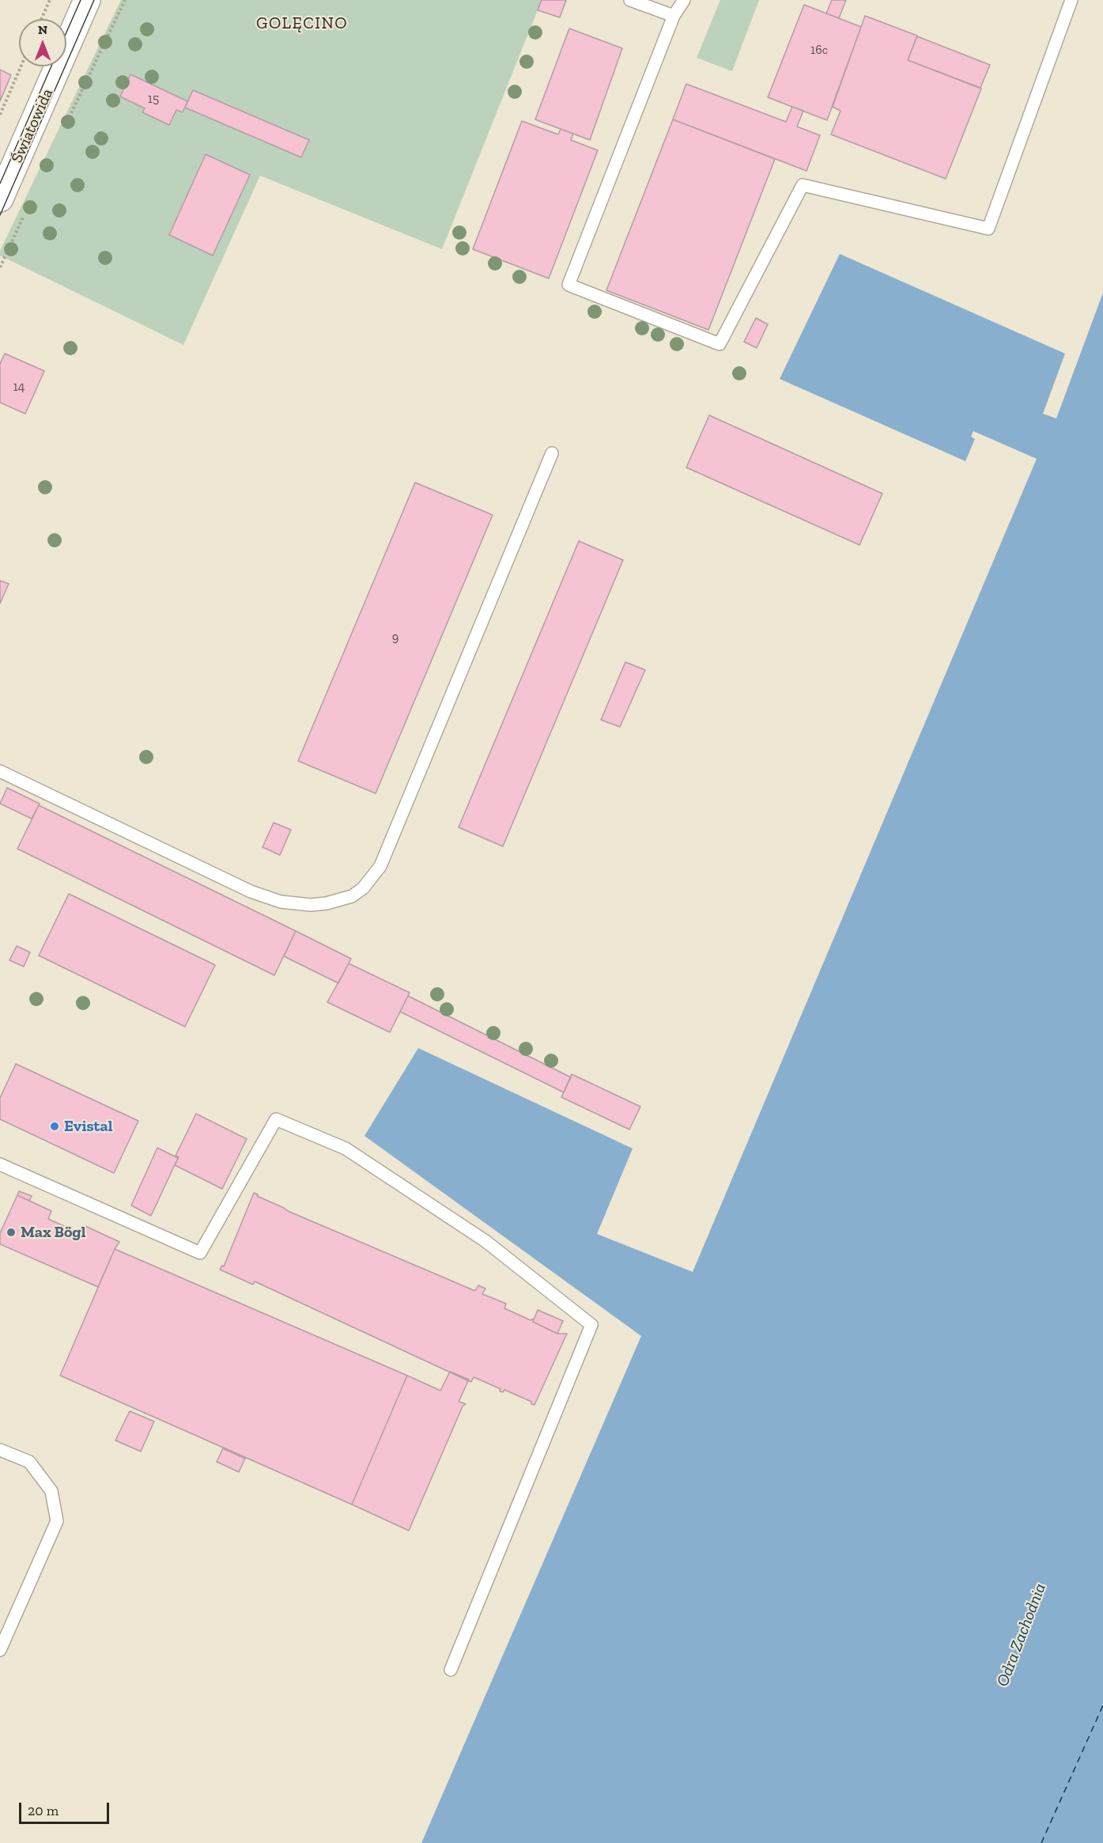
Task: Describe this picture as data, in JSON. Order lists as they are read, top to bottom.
{
  "streets": {
    "street": ["Światowida"]
  },
  "districts": ["GOLĘCINO"],
  "water": ["Odra Zachodnia"],
  "places": ["Evistal", "Max Bögl"],
  "house_numbers": [
    "16c",
    "15",
    "14",
    "9"
  ],
  "scale_bar": "20 m",
  "north": "top"
}
